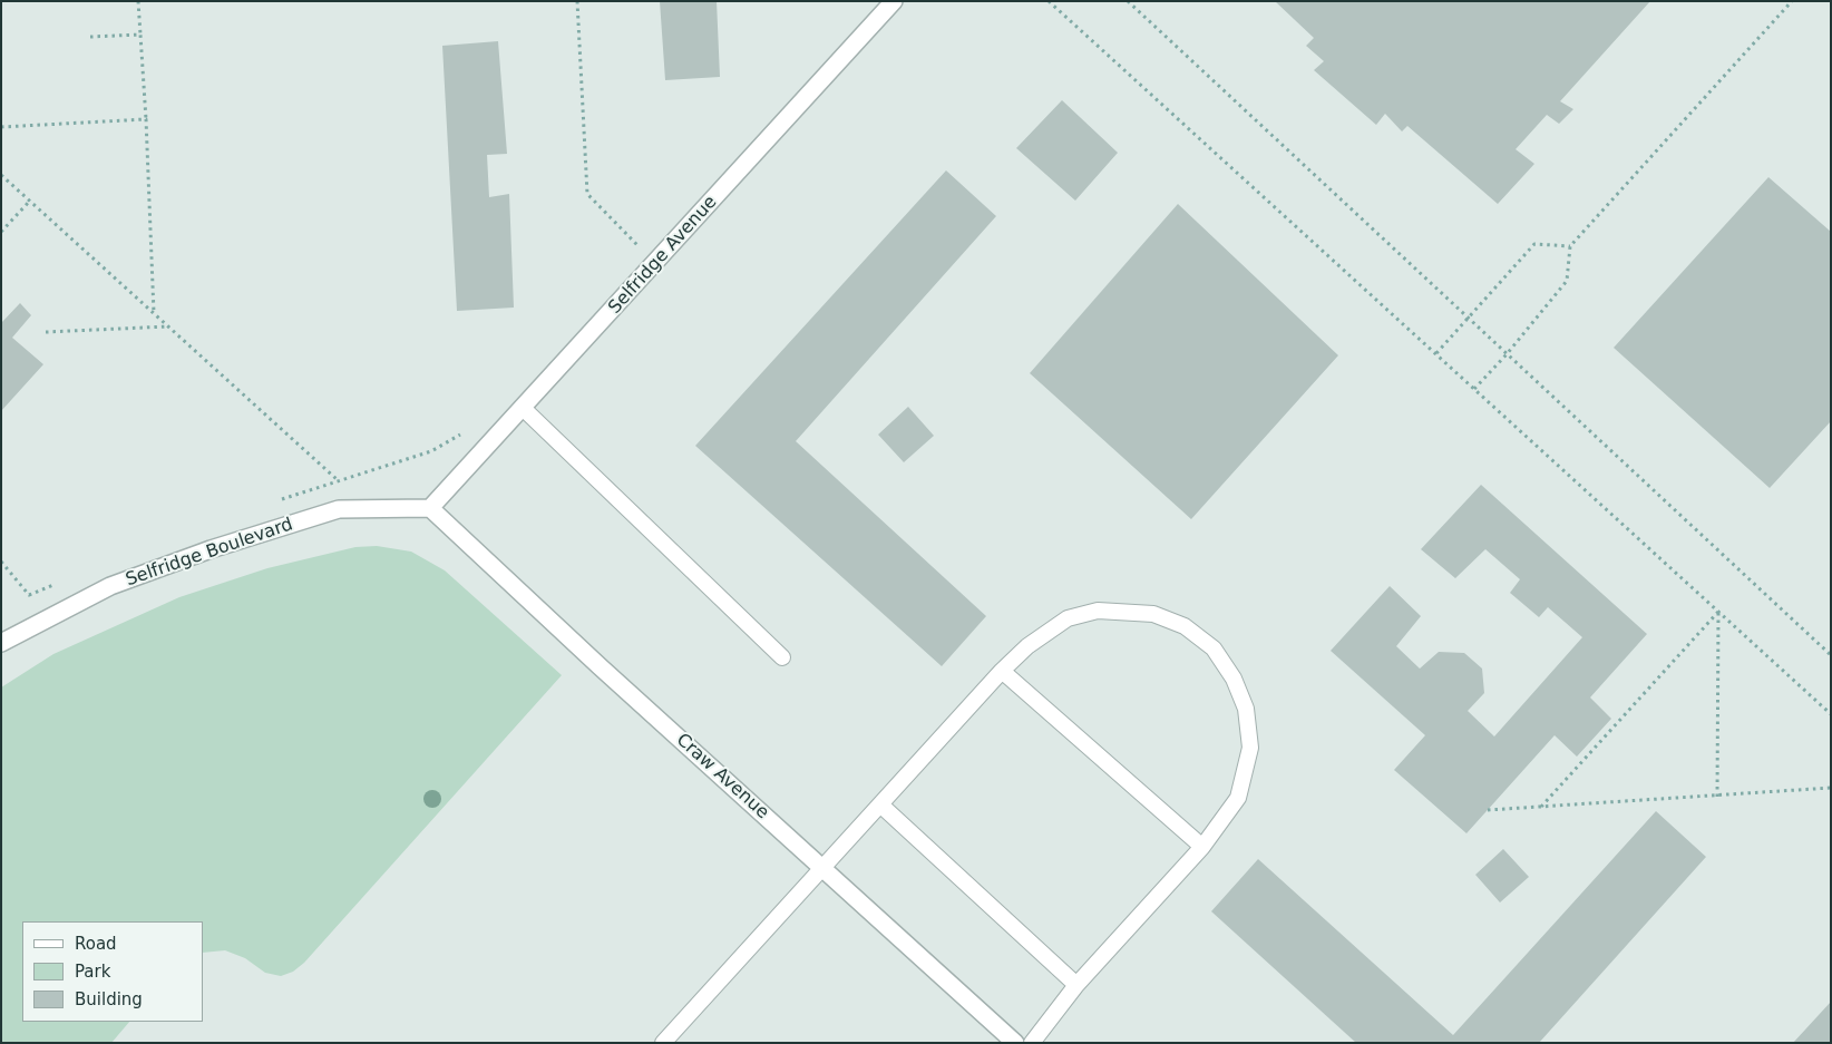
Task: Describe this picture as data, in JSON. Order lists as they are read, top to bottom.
{
  "streets": {
    "street": ["Selfridge Avenue", "Selfridge Boulevard", "Craw Avenue"]
  },
  "crossings": [
    ["Selfridge Avenue", "Selfridge Boulevard"],
    ["Selfridge Avenue", "Craw Avenue"],
    ["Selfridge Boulevard", "Craw Avenue"]
  ],
  "legend": ["Road", "Park", "Building"]
}
